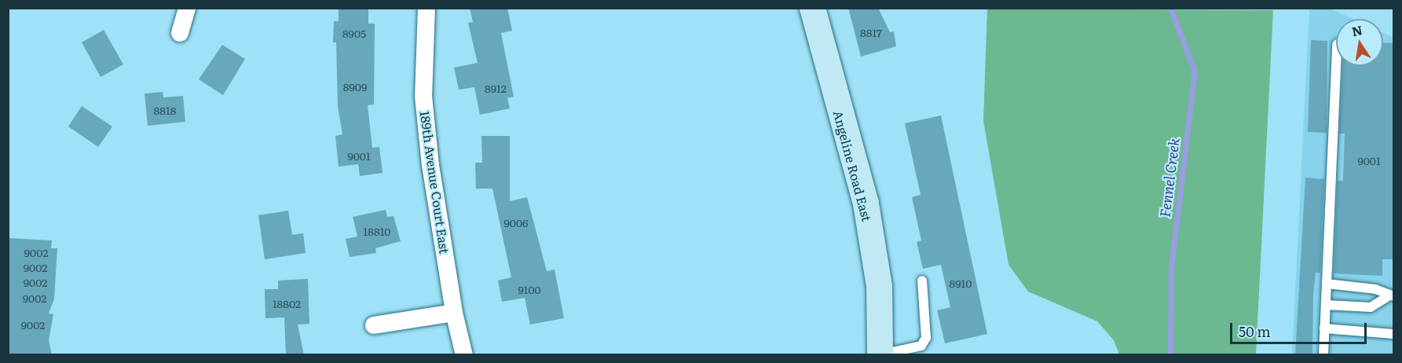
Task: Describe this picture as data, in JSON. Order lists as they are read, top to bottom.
{
  "streets": {
    "street": ["Angeline Road East", "189th Avenue Court East"]
  },
  "water": ["Fennel Creek"],
  "house_numbers": [
    "8817",
    "8905",
    "8909",
    "8912",
    "8818",
    "9001",
    "9001",
    "9006",
    "18810",
    "9002",
    "9002",
    "9002",
    "8910",
    "9100",
    "9002",
    "18802",
    "9002"
  ],
  "scale_bar": "50 m",
  "north": "top"
}
